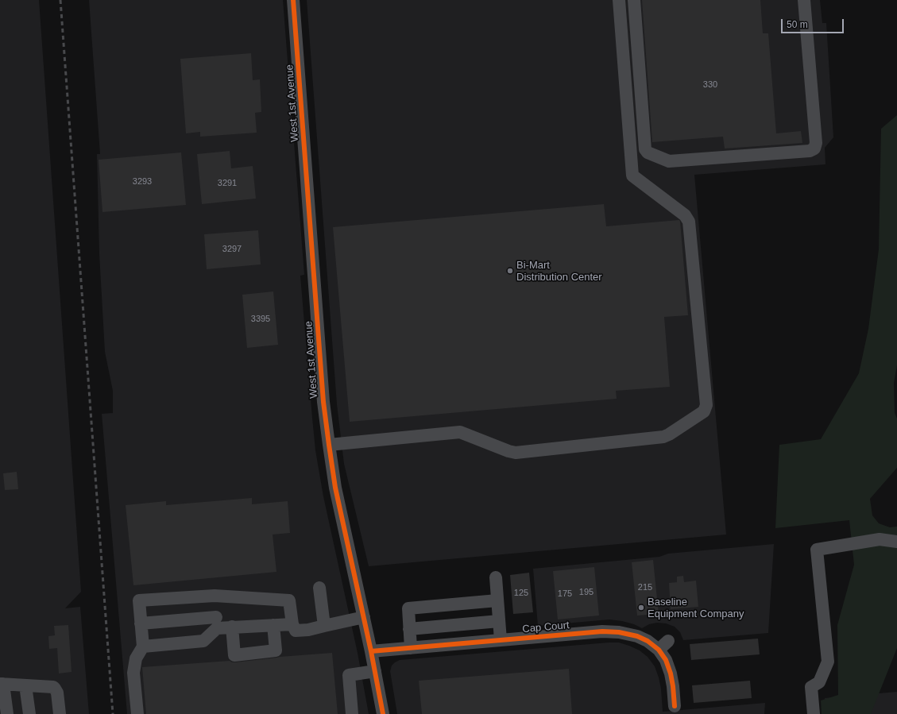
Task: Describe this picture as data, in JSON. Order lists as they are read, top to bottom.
{
  "streets": {
    "street": ["West 1st Avenue", "Cap Court"]
  },
  "crossings": [
    ["West 1st Avenue", "Cap Court"]
  ],
  "places": ["Bi-Mart Distribution Center", "Baseline Equipment Company"],
  "house_numbers": [
    "330",
    "3293",
    "3291",
    "3297",
    "3395",
    "215",
    "195",
    "125",
    "175"
  ],
  "scale_bar": "50 m"
}
